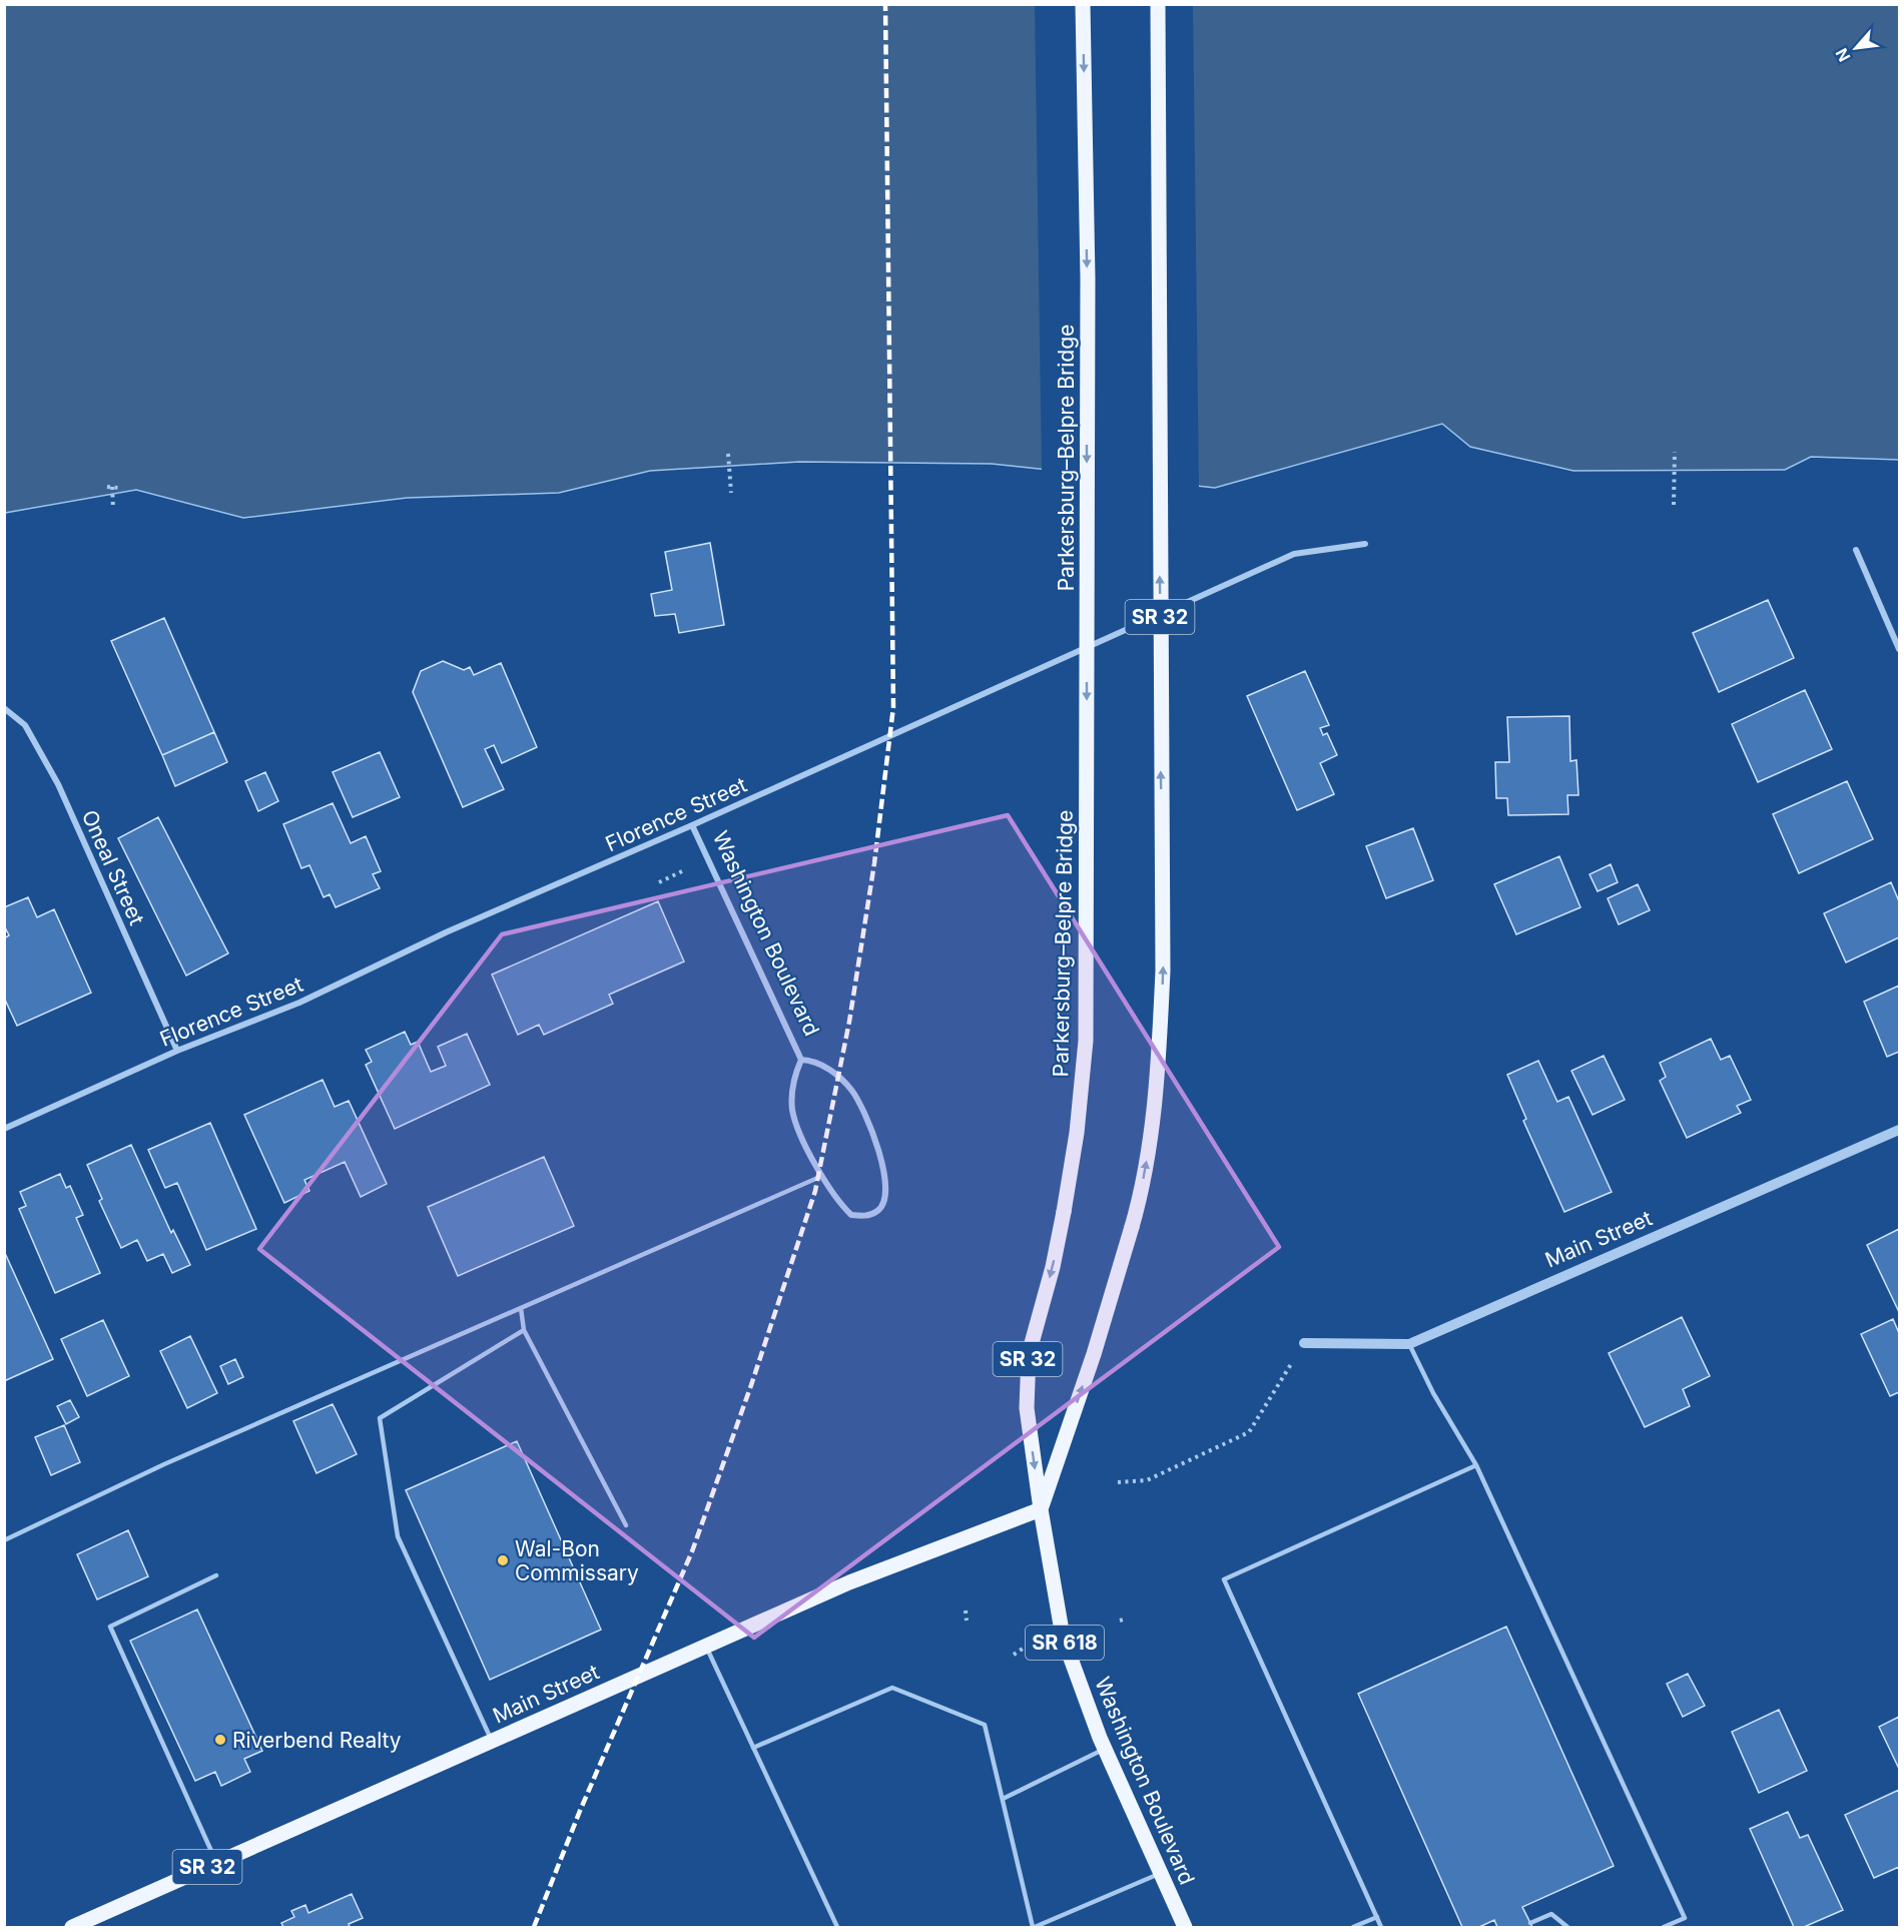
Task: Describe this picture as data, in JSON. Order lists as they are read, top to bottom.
{
  "streets": {
    "main road": [
      "Parkersburg–Belpre Bridge",
      "SR 32",
      "Washington Boulevard",
      "Main Street",
      "SR 618"
    ],
    "street": ["Florence Street", "Oneal Street"]
  },
  "crossings": [
    ["Parkersburg–Belpre Bridge", "SR 32"],
    ["Parkersburg–Belpre Bridge", "Washington Boulevard"],
    ["Parkersburg–Belpre Bridge", "Main Street"],
    ["SR 32", "Washington Boulevard"],
    ["SR 32", "Main Street"],
    ["Florence Street", "Oneal Street"],
    ["Florence Street", "Washington Boulevard"],
    ["Washington Boulevard", "Main Street"]
  ],
  "places": ["Wal-Bon Commissary", "Riverbend Realty"],
  "north": "bottom left"
}
